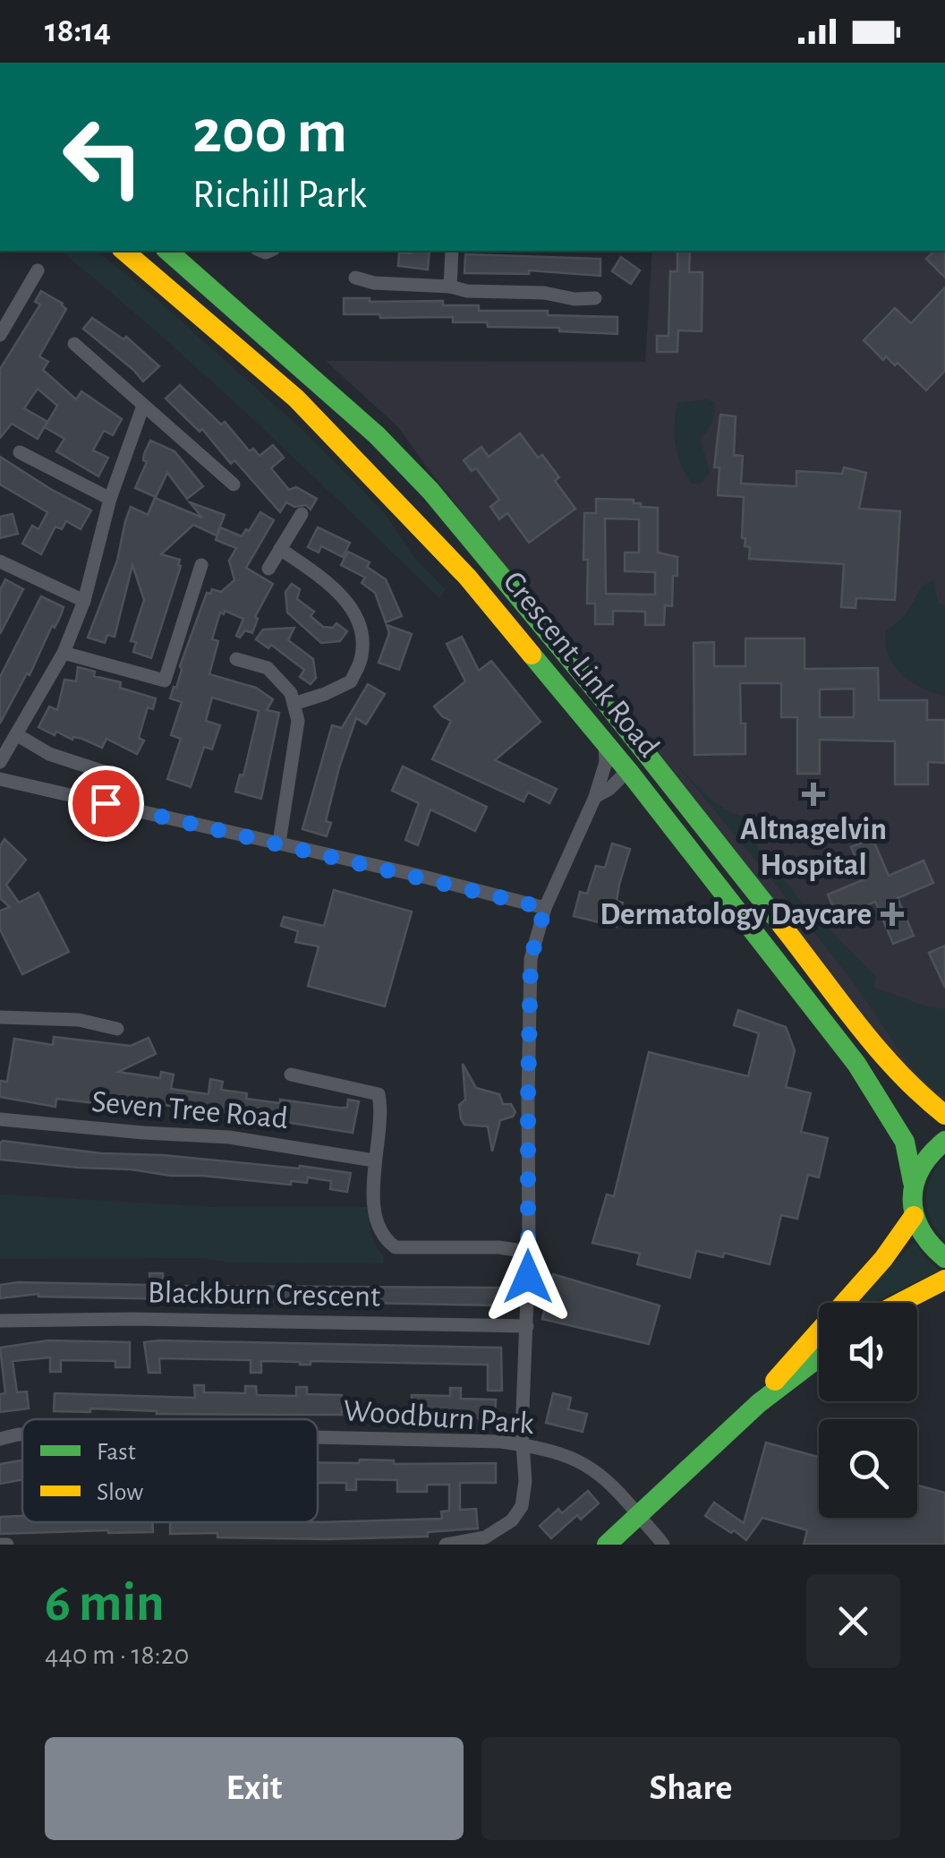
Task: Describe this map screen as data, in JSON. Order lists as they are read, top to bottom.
{
  "streets": {
    "highway": ["Crescent Link Road"],
    "street": ["Seven Tree Road", "Blackburn Crescent", "Woodburn Park"]
  },
  "places": {
    "health": ["Altnagelvin Hospital", "Dermatology Daycare"]
  },
  "legend": ["Fast", "Slow"],
  "page": {
    "status": "18:14",
    "turn": ["200 m", "Richill Park"],
    "heading": ["6 min", "440 m · 18:20"],
    "buttons": ["Exit", "Share"]
  }
}
